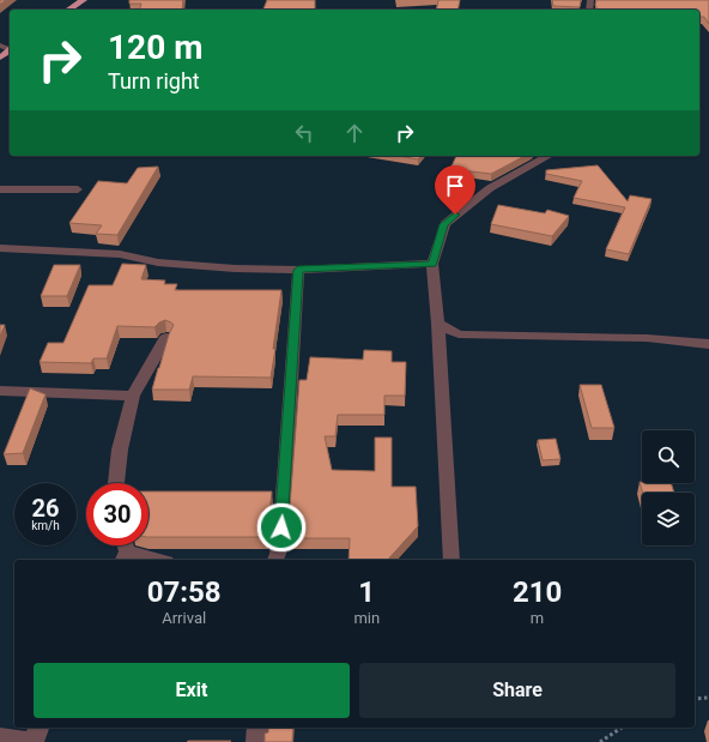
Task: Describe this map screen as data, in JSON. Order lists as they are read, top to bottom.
{
  "page": {
    "turn": ["120 m", "Turn right"],
    "speed": "26 km/h",
    "limit": "30",
    "eta": [
      "07:58",
      "Arrival",
      "1",
      "min",
      "210",
      "m"
    ],
    "buttons": ["Exit", "Share"]
  }
}
